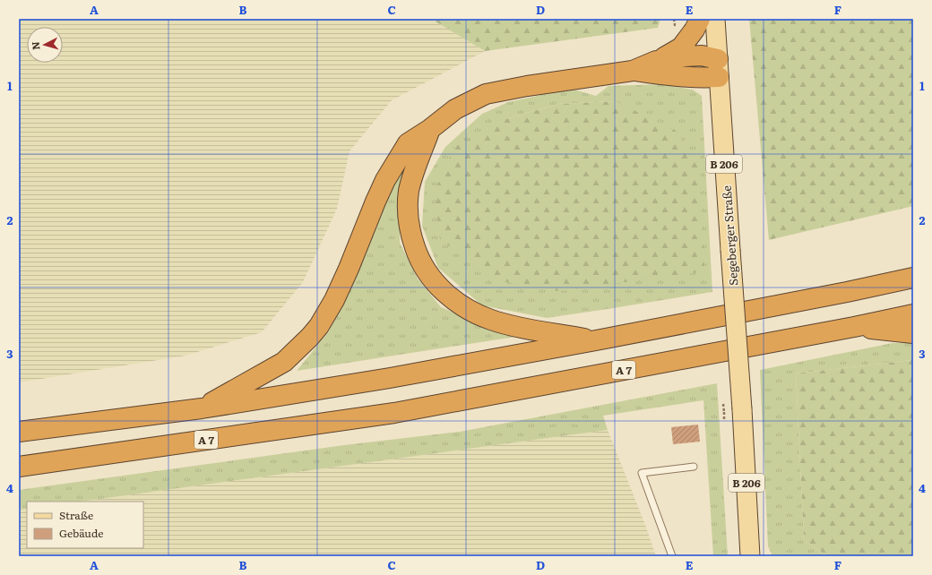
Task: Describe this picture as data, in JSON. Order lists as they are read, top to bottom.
{
  "streets": {
    "highway": ["A 7"],
    "main road": ["B 206", "Segeberger Straße"]
  },
  "legend": ["Straße", "Gebäude"],
  "north": "left",
  "grid": {
    "columns": [
      "A",
      "B",
      "C",
      "D",
      "E",
      "F"
    ],
    "rows": [
      "1",
      "2",
      "3",
      "4"
    ]
  }
}
